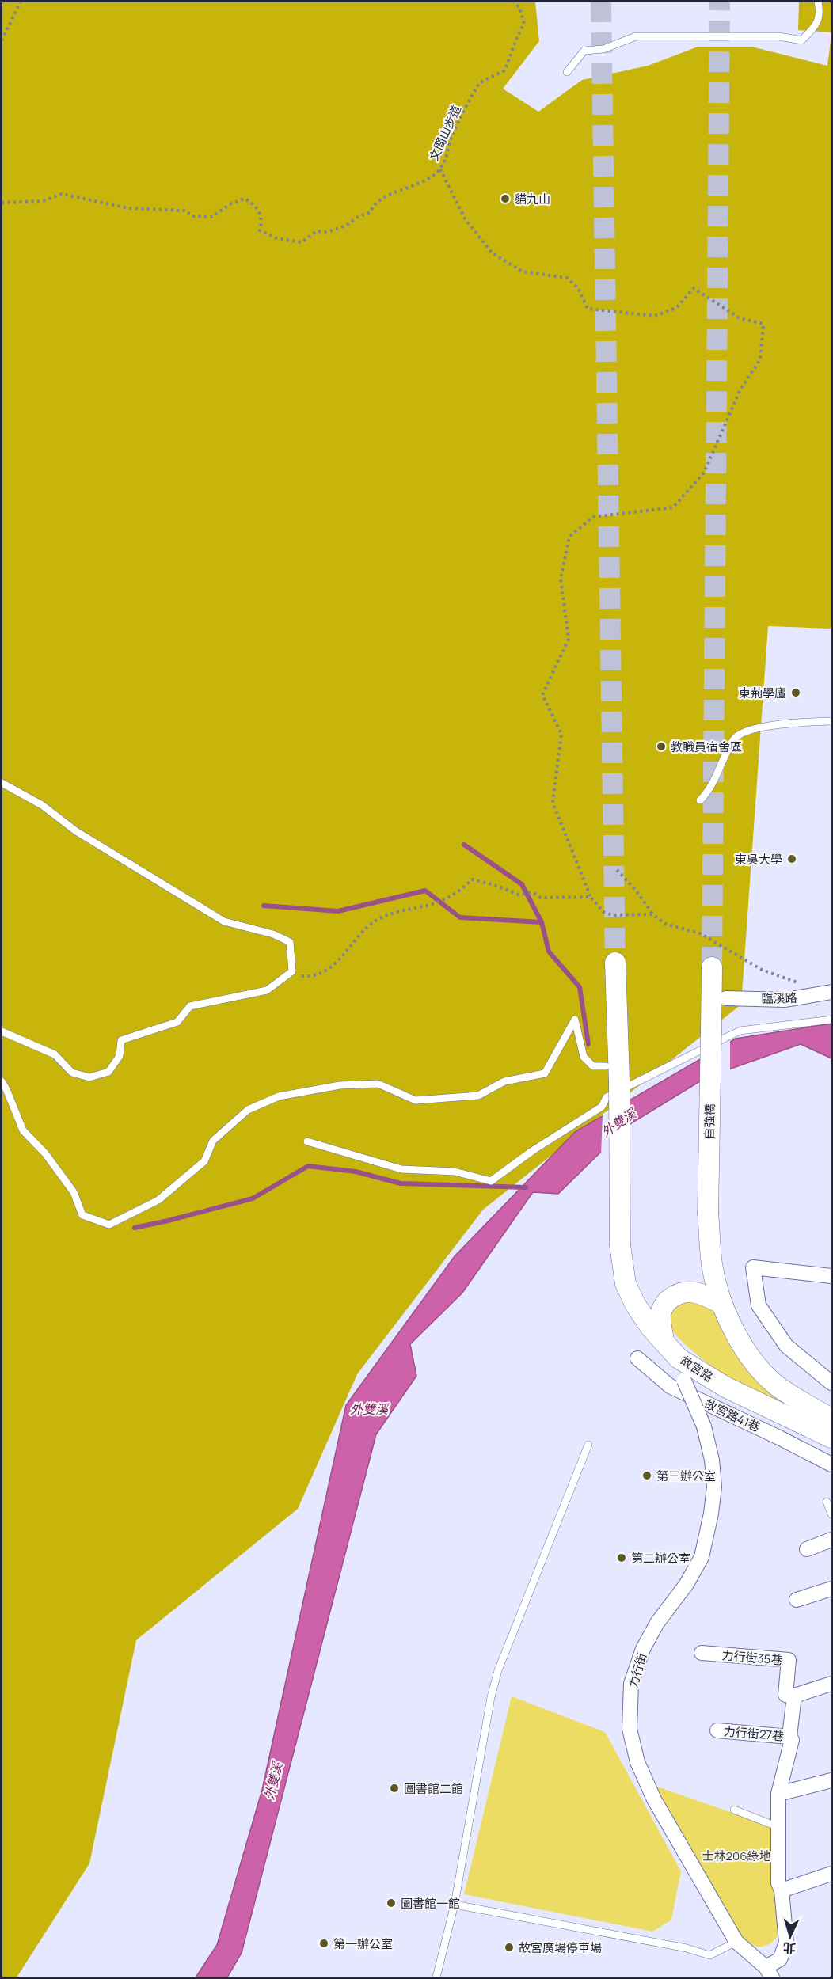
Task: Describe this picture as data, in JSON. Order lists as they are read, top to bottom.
{
  "streets": {
    "main road": ["自強橋", "故宮路"],
    "street": [
      "臨溪路",
      "故宮路41巷",
      "力行街35巷",
      "力行街",
      "力行街27巷"
    ],
    "path": ["文間山步道"]
  },
  "crossings": [
    ["故宮路", "力行街"],
    ["力行街35巷", "力行街"],
    ["力行街", "力行街27巷"]
  ],
  "water": ["外雙溪"],
  "parks": ["士林206綠地"],
  "places": [
    "貓九山",
    "東荊學廬",
    "教職員宿舍區",
    "東吳大學",
    "第三辦公室",
    "第二辦公室",
    "圖書館二館",
    "圖書館一館",
    "第一辦公室",
    "故宮廣場停車場"
  ],
  "north": "bottom"
}
